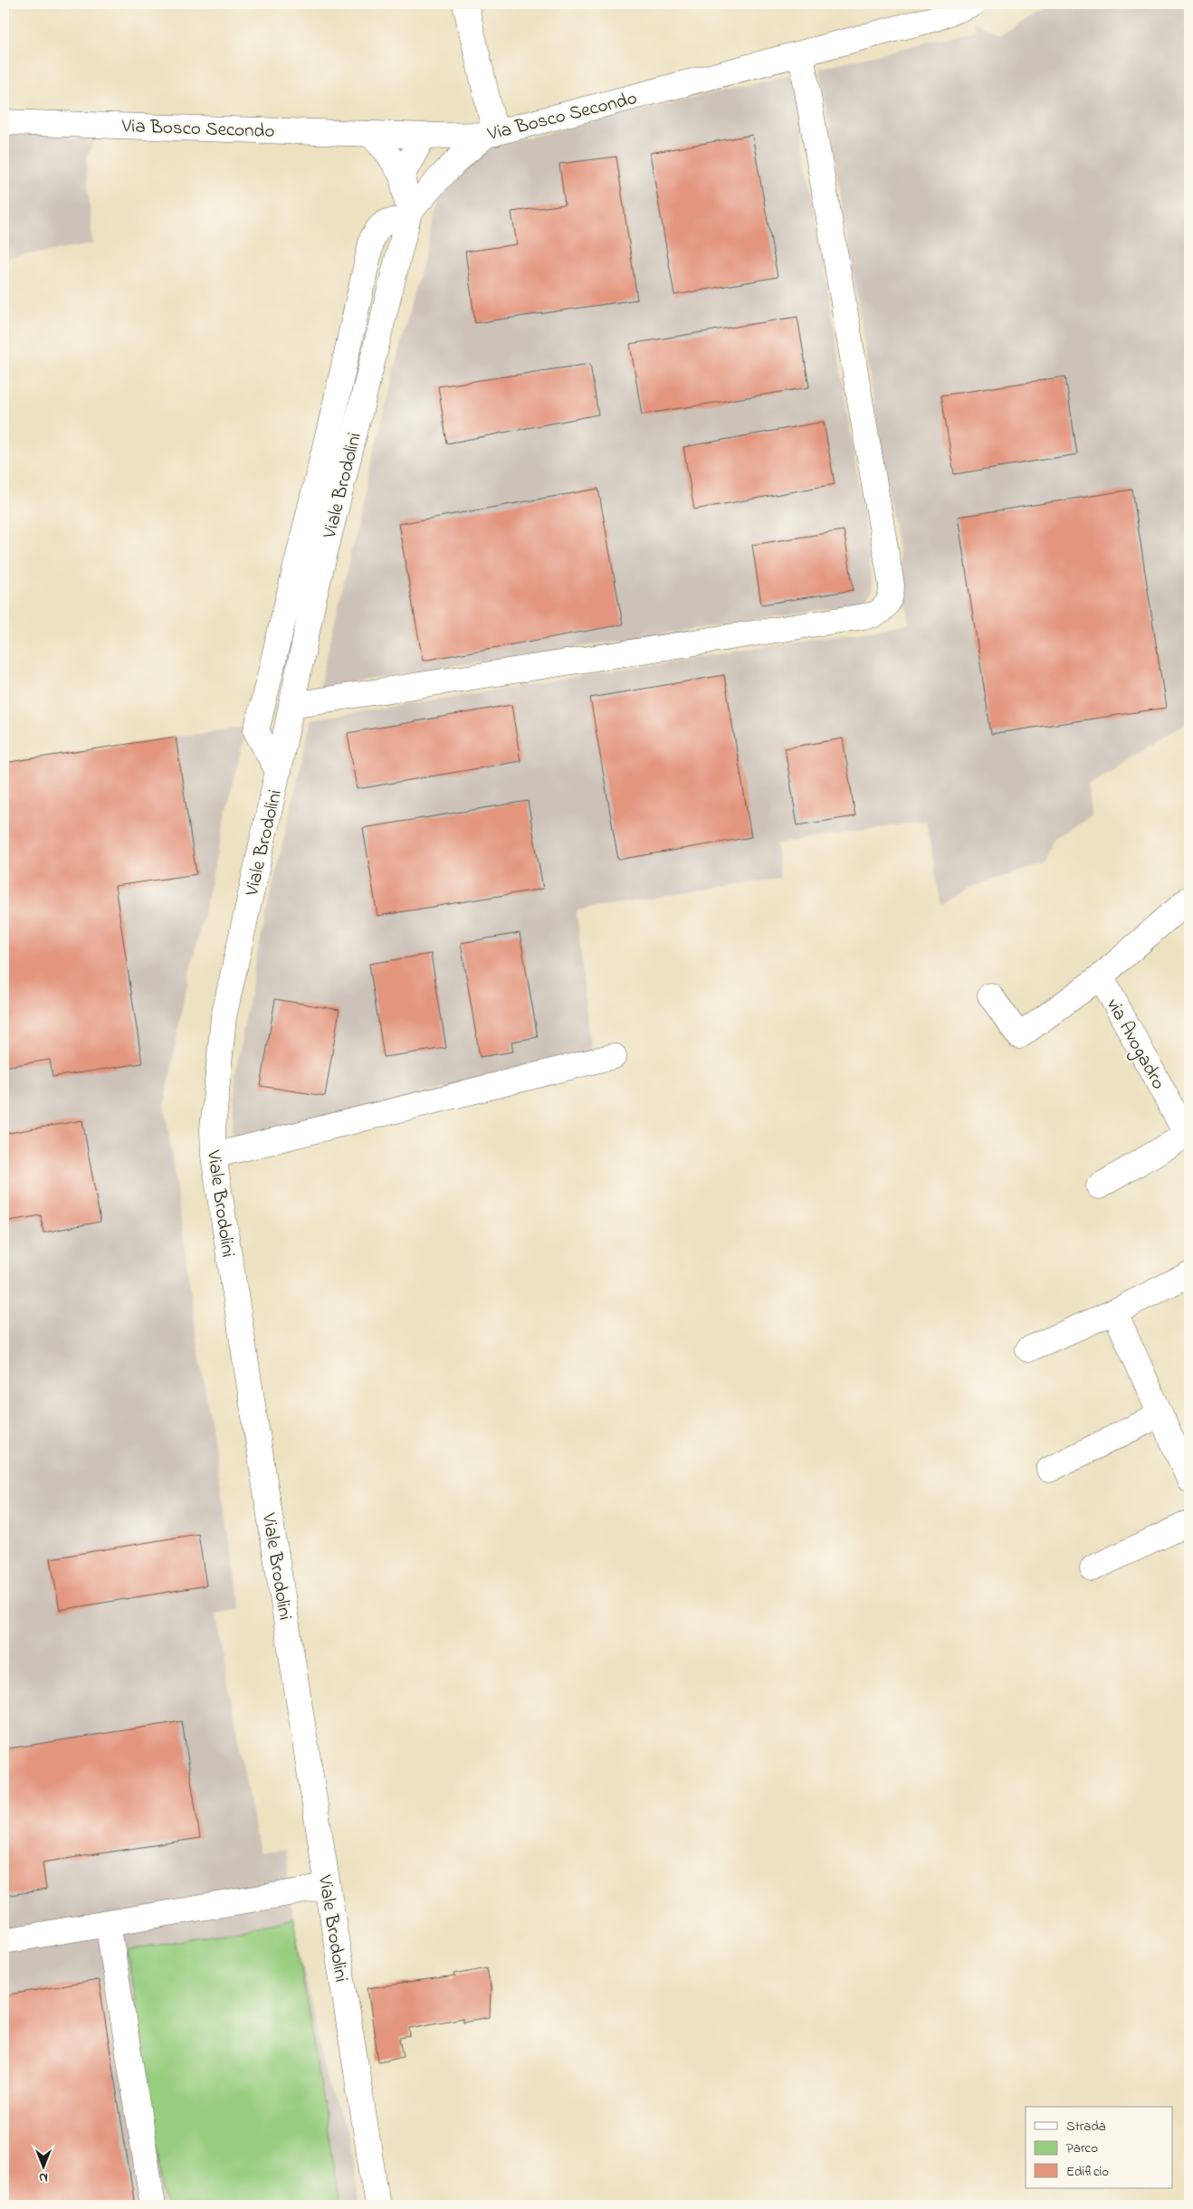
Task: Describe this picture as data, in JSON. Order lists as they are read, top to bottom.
{
  "streets": {
    "street": ["Via Bosco Secondo", "Viale Brodolini", "via Avogadro"]
  },
  "legend": ["Strada", "Parco", "Edificio"],
  "north": "bottom"
}
